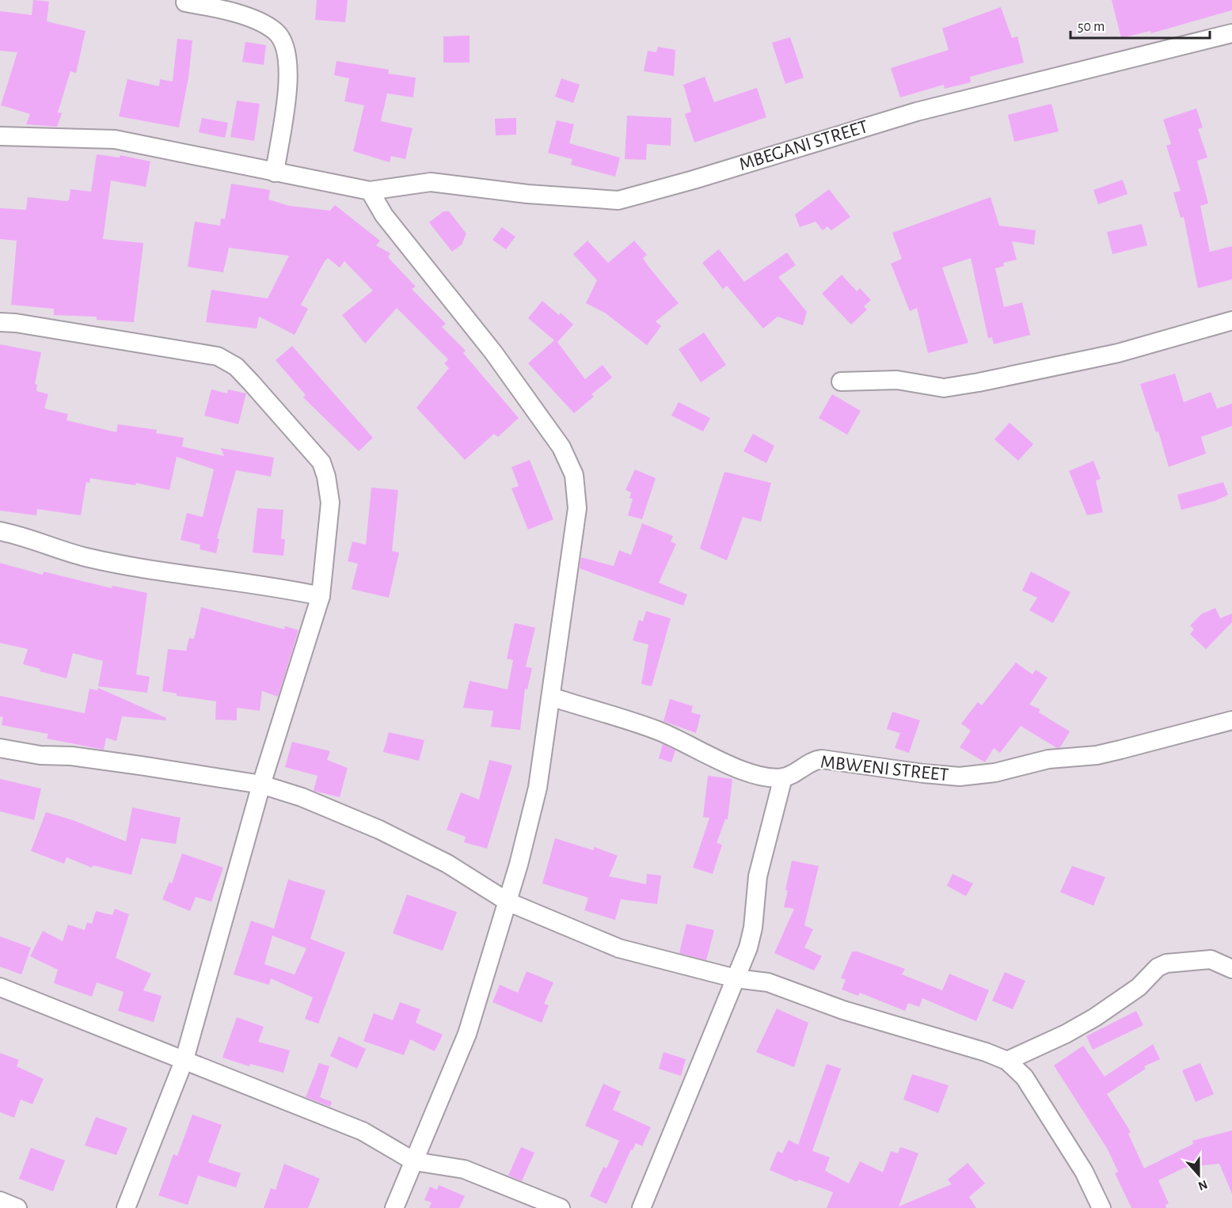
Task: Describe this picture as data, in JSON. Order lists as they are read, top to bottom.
{
  "streets": {
    "street": ["MBEGANI STREET", "MBWENI STREET"]
  },
  "scale_bar": "50 m",
  "north": "bottom"
}
